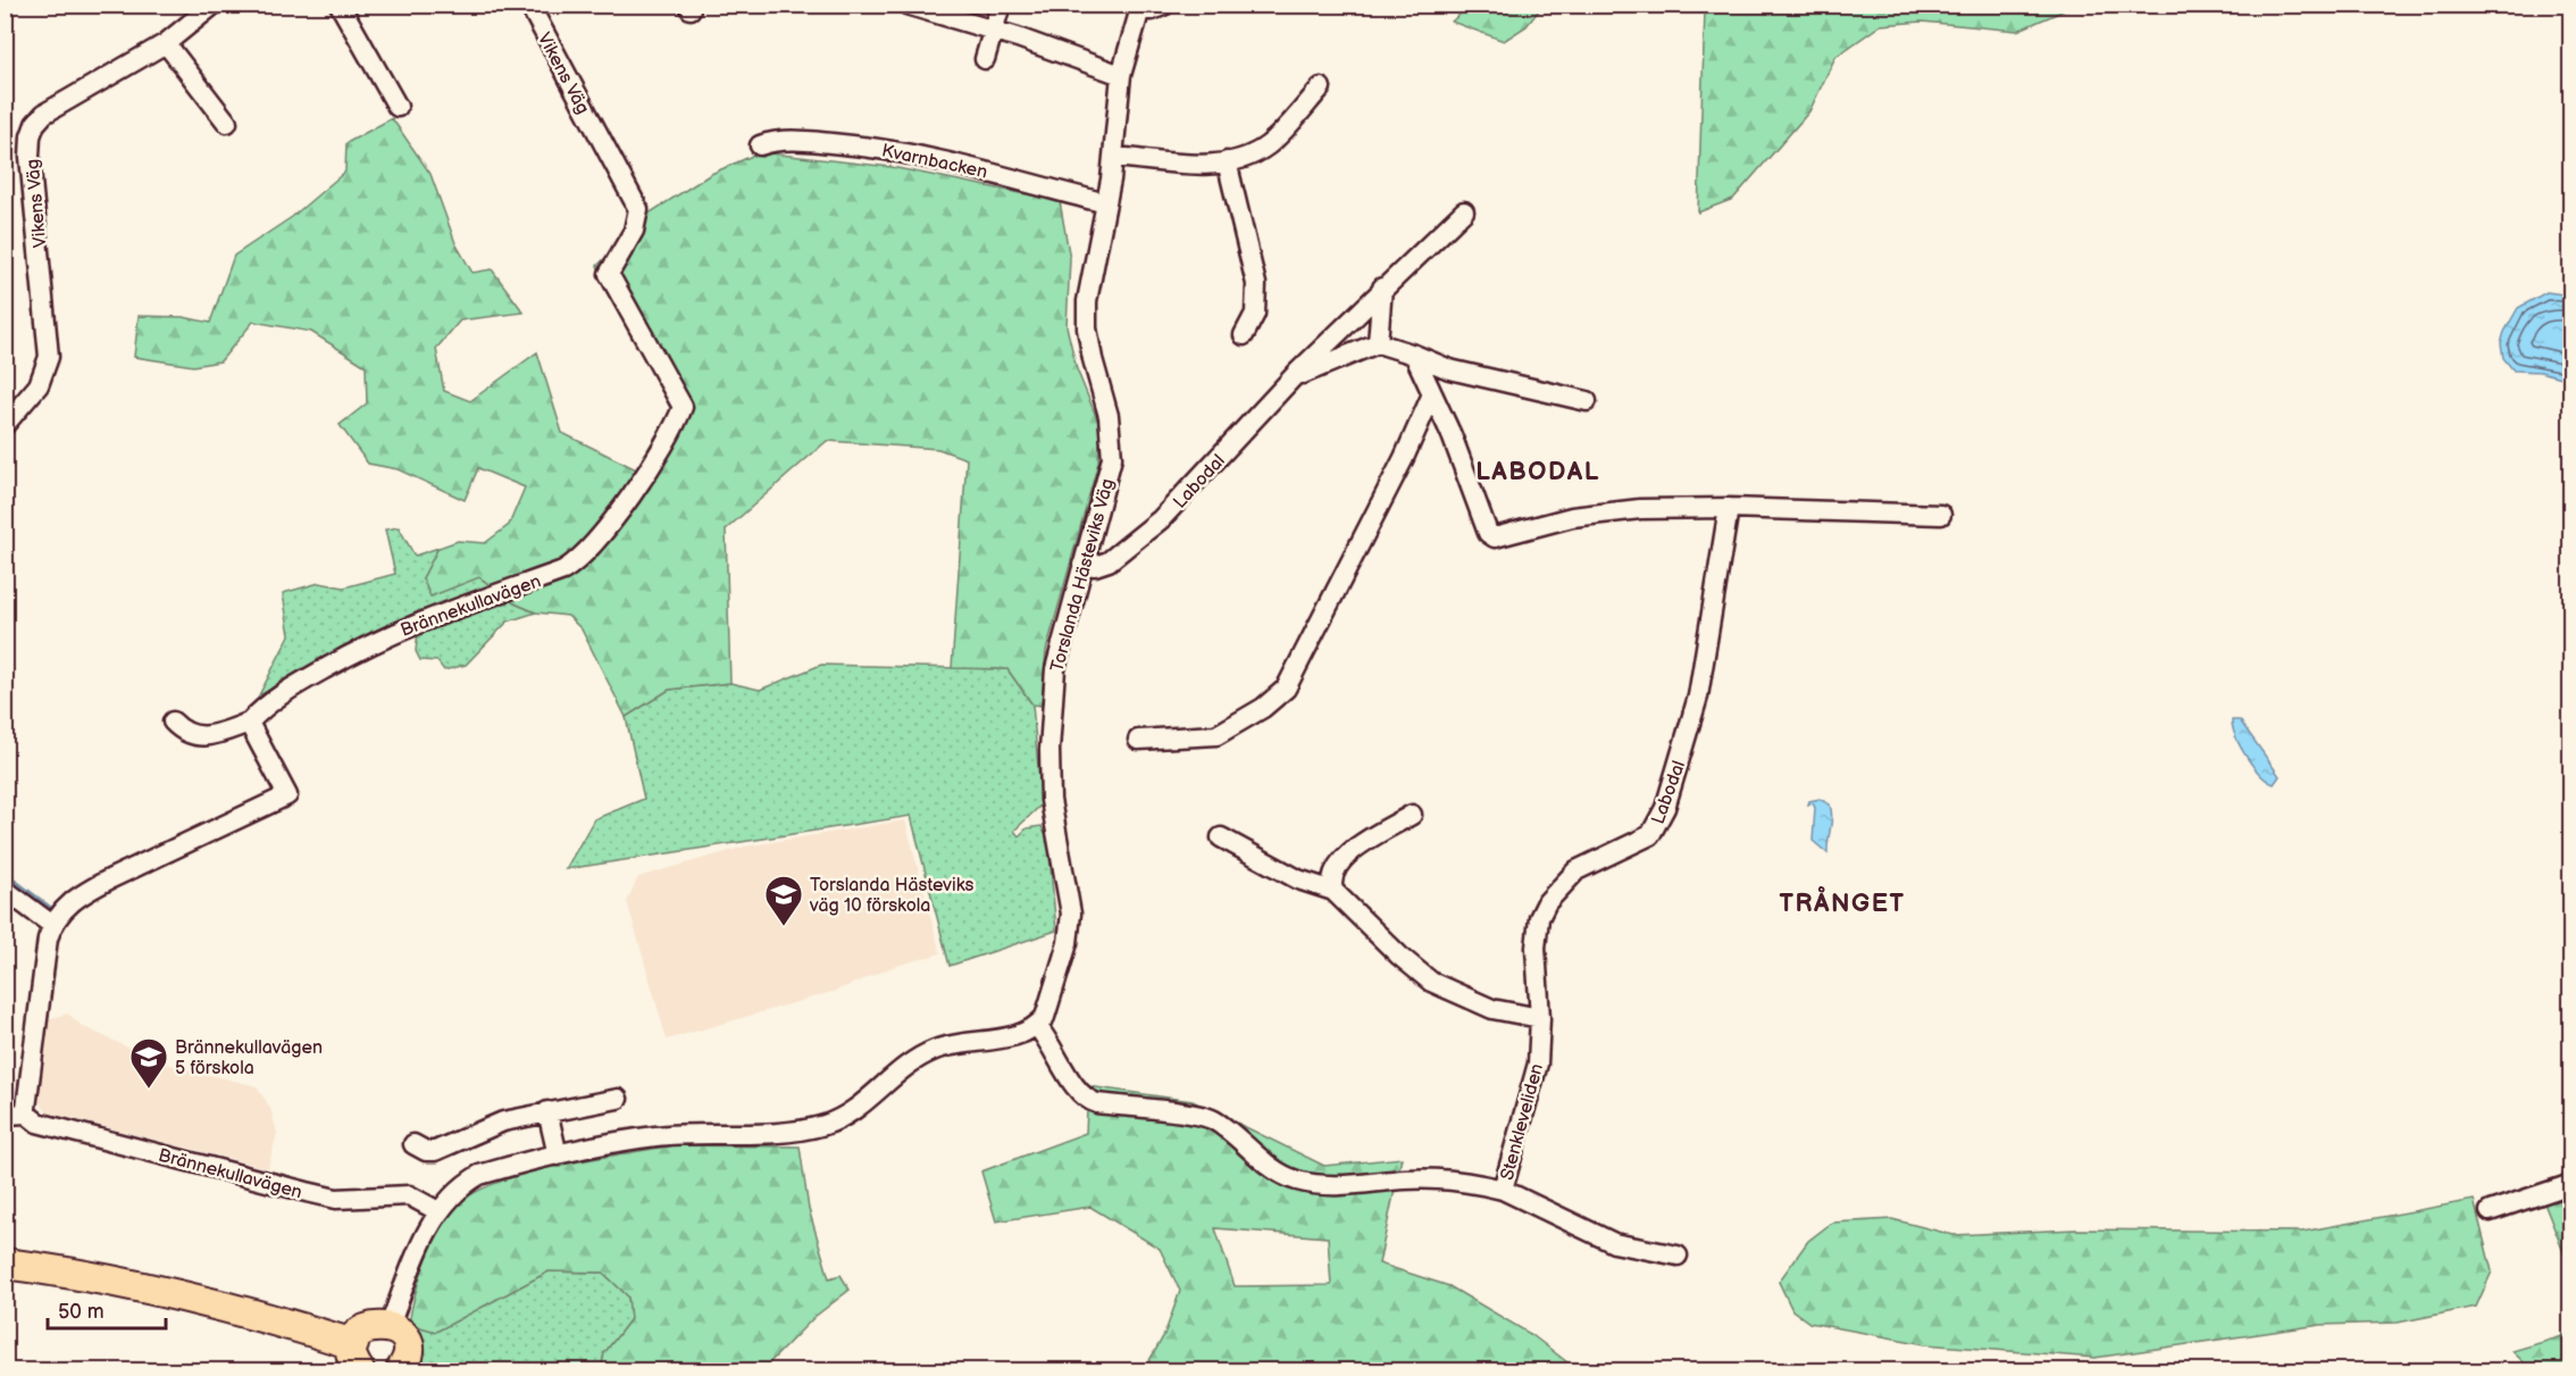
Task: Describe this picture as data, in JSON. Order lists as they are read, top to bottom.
{
  "streets": {
    "street": [
      "Vikens Väg",
      "Kvarnbacken",
      "Labodal",
      "Torslanda Hästeviks Väg",
      "Brännekullavägen",
      "Stenkleveliden"
    ]
  },
  "crossings": [
    ["Vikens Väg", "Brännekullavägen"],
    ["Kvarnbacken", "Torslanda Hästeviks Väg"],
    ["Labodal", "Torslanda Hästeviks Väg"],
    ["Labodal", "Stenkleveliden"]
  ],
  "districts": ["LABODAL", "TRÅNGET"],
  "places": {
    "school or university": ["Torslanda Hästeviks väg 10 förskola", "Brännekullavägen 5 förskola"]
  },
  "scale_bar": "50 m"
}
